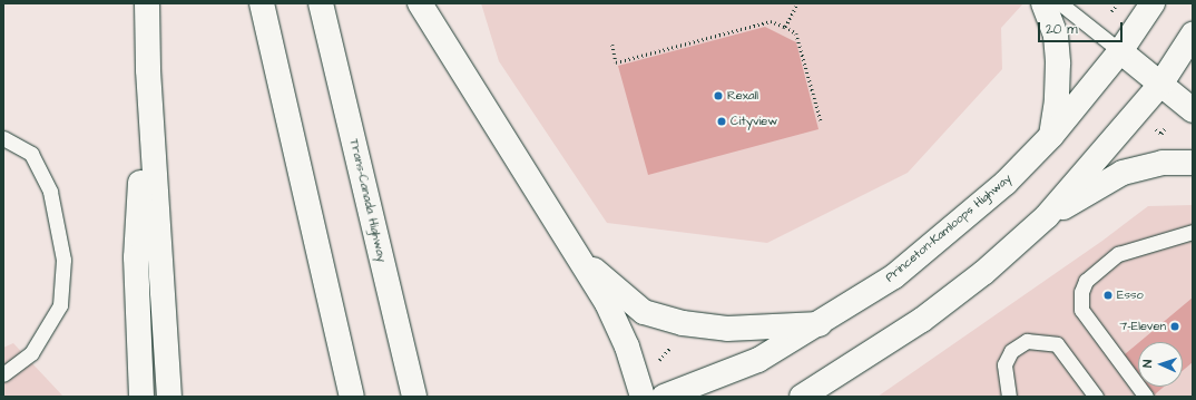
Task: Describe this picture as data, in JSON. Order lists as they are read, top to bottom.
{
  "streets": {
    "main road": ["Trans-Canada Highway", "Princeton-Kamloops Highway"]
  },
  "places": [
    "Rexall",
    "Cityview",
    "Esso",
    "7-Eleven"
  ],
  "scale_bar": "20 m",
  "north": "left"
}
